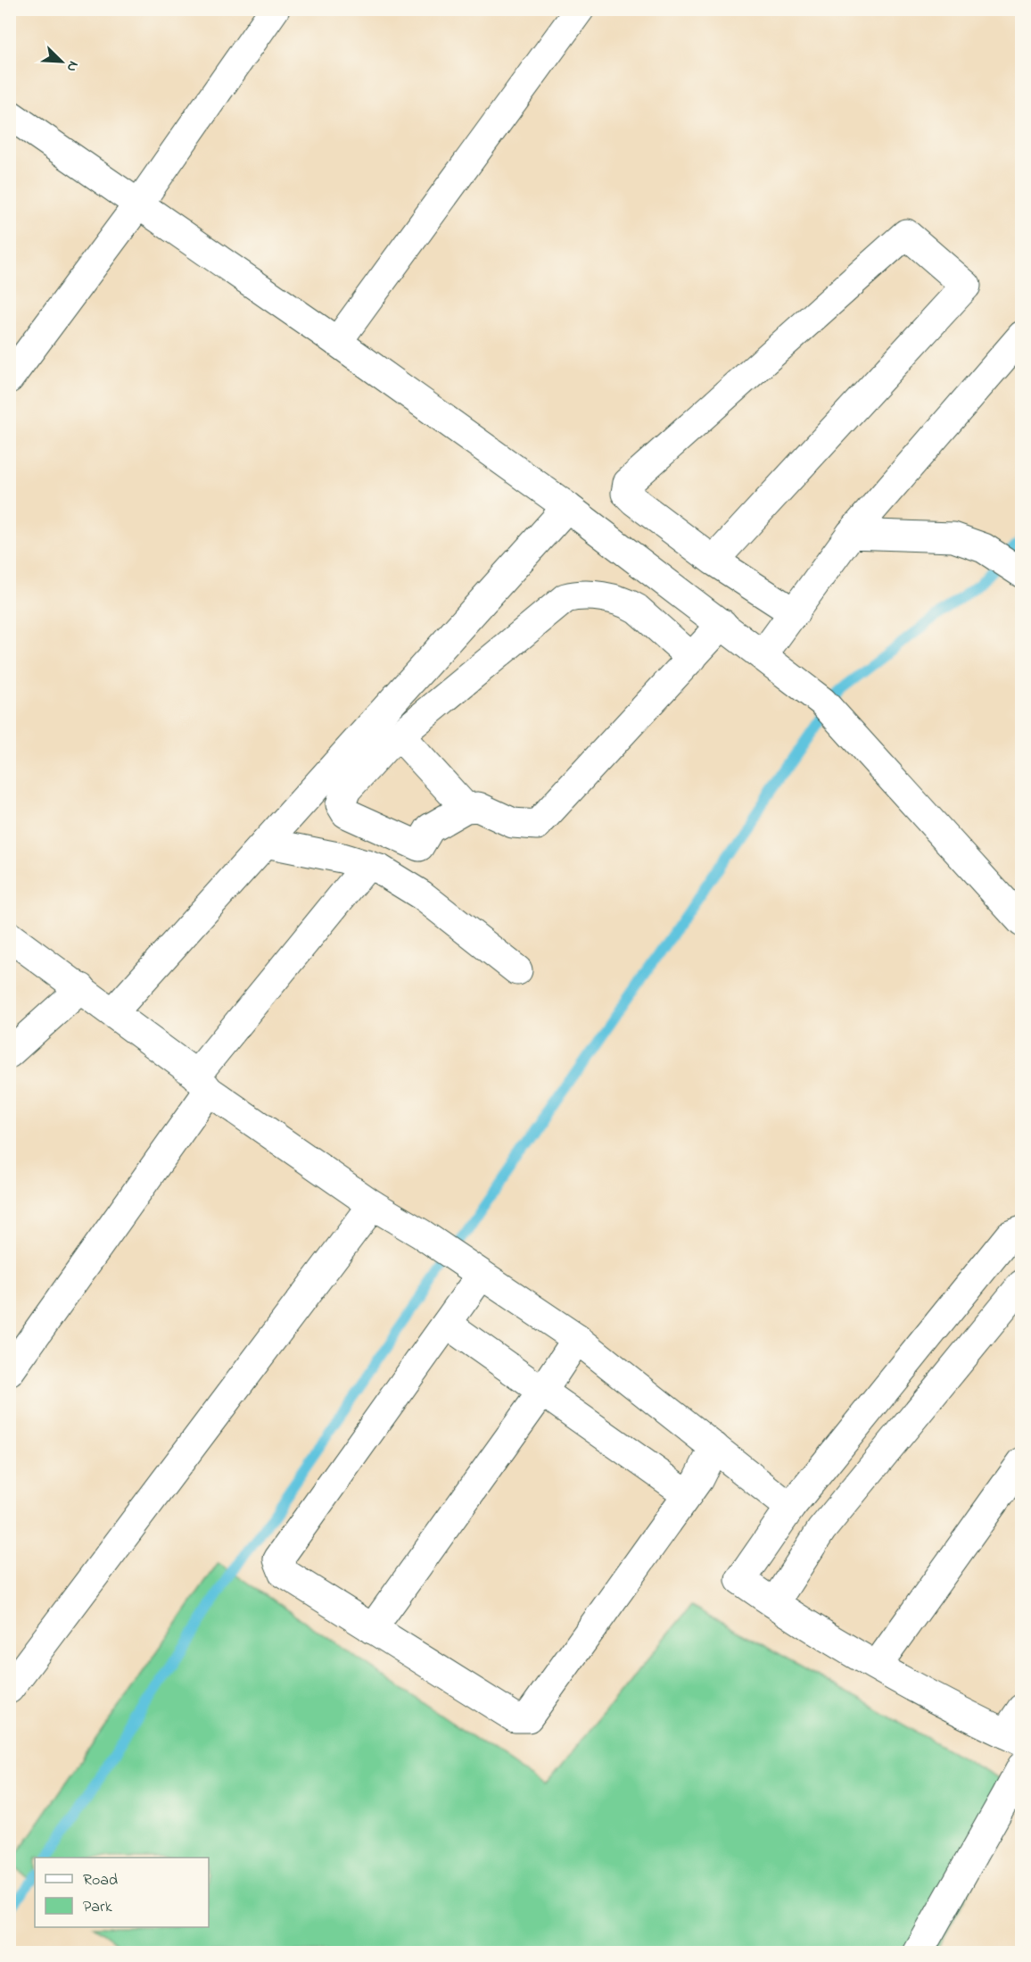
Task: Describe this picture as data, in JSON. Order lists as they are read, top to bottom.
{
  "legend": ["Road", "Park"],
  "north": "bottom right"
}
